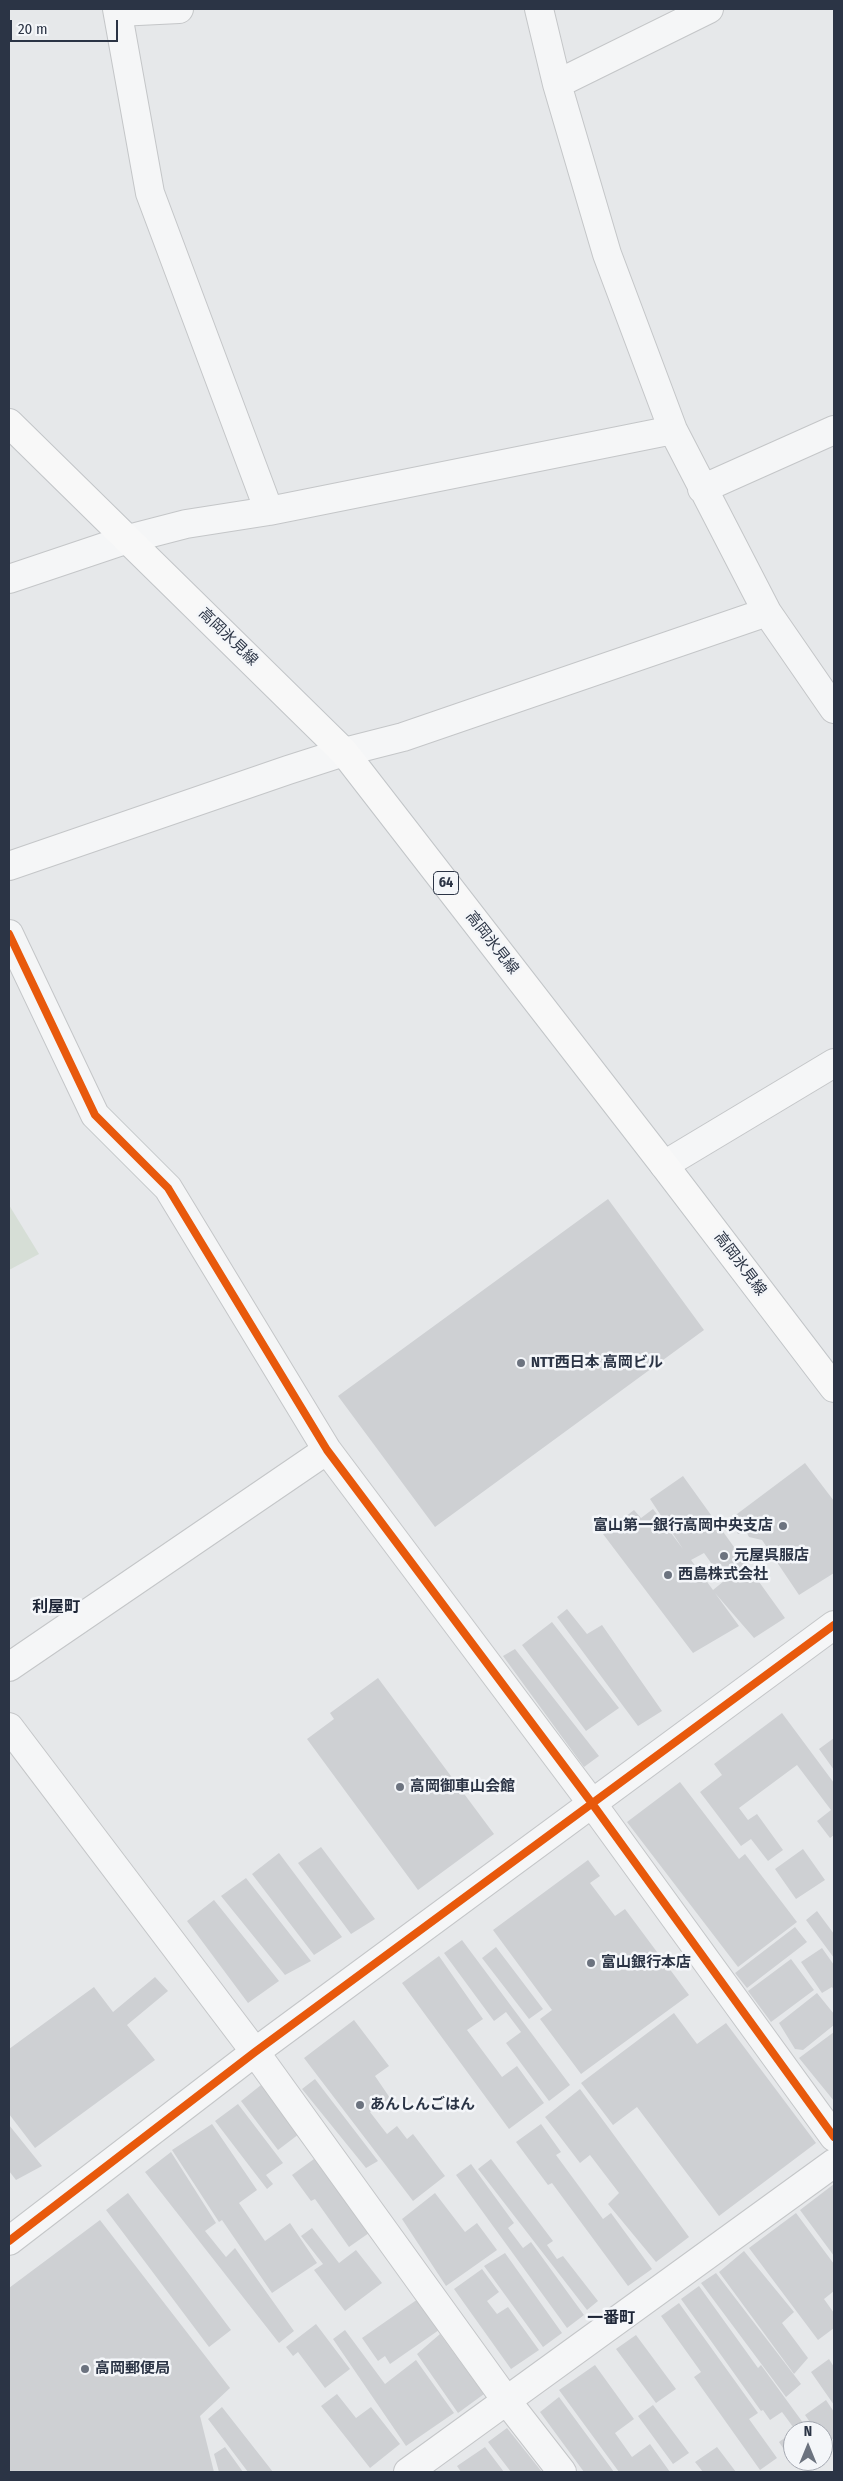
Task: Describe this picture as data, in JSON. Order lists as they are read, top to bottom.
{
  "streets": {
    "main road": ["高岡氷見線", "64"]
  },
  "districts": ["利屋町", "一番町"],
  "places": [
    "NTT西日本 高岡ビル",
    "富山第一銀行高岡中央支店",
    "元屋呉服店",
    "西島株式会社",
    "高岡御車山会館",
    "富山銀行本店",
    "あんしんごはん",
    "高岡郵便局"
  ],
  "scale_bar": "20 m",
  "north": "top"
}
